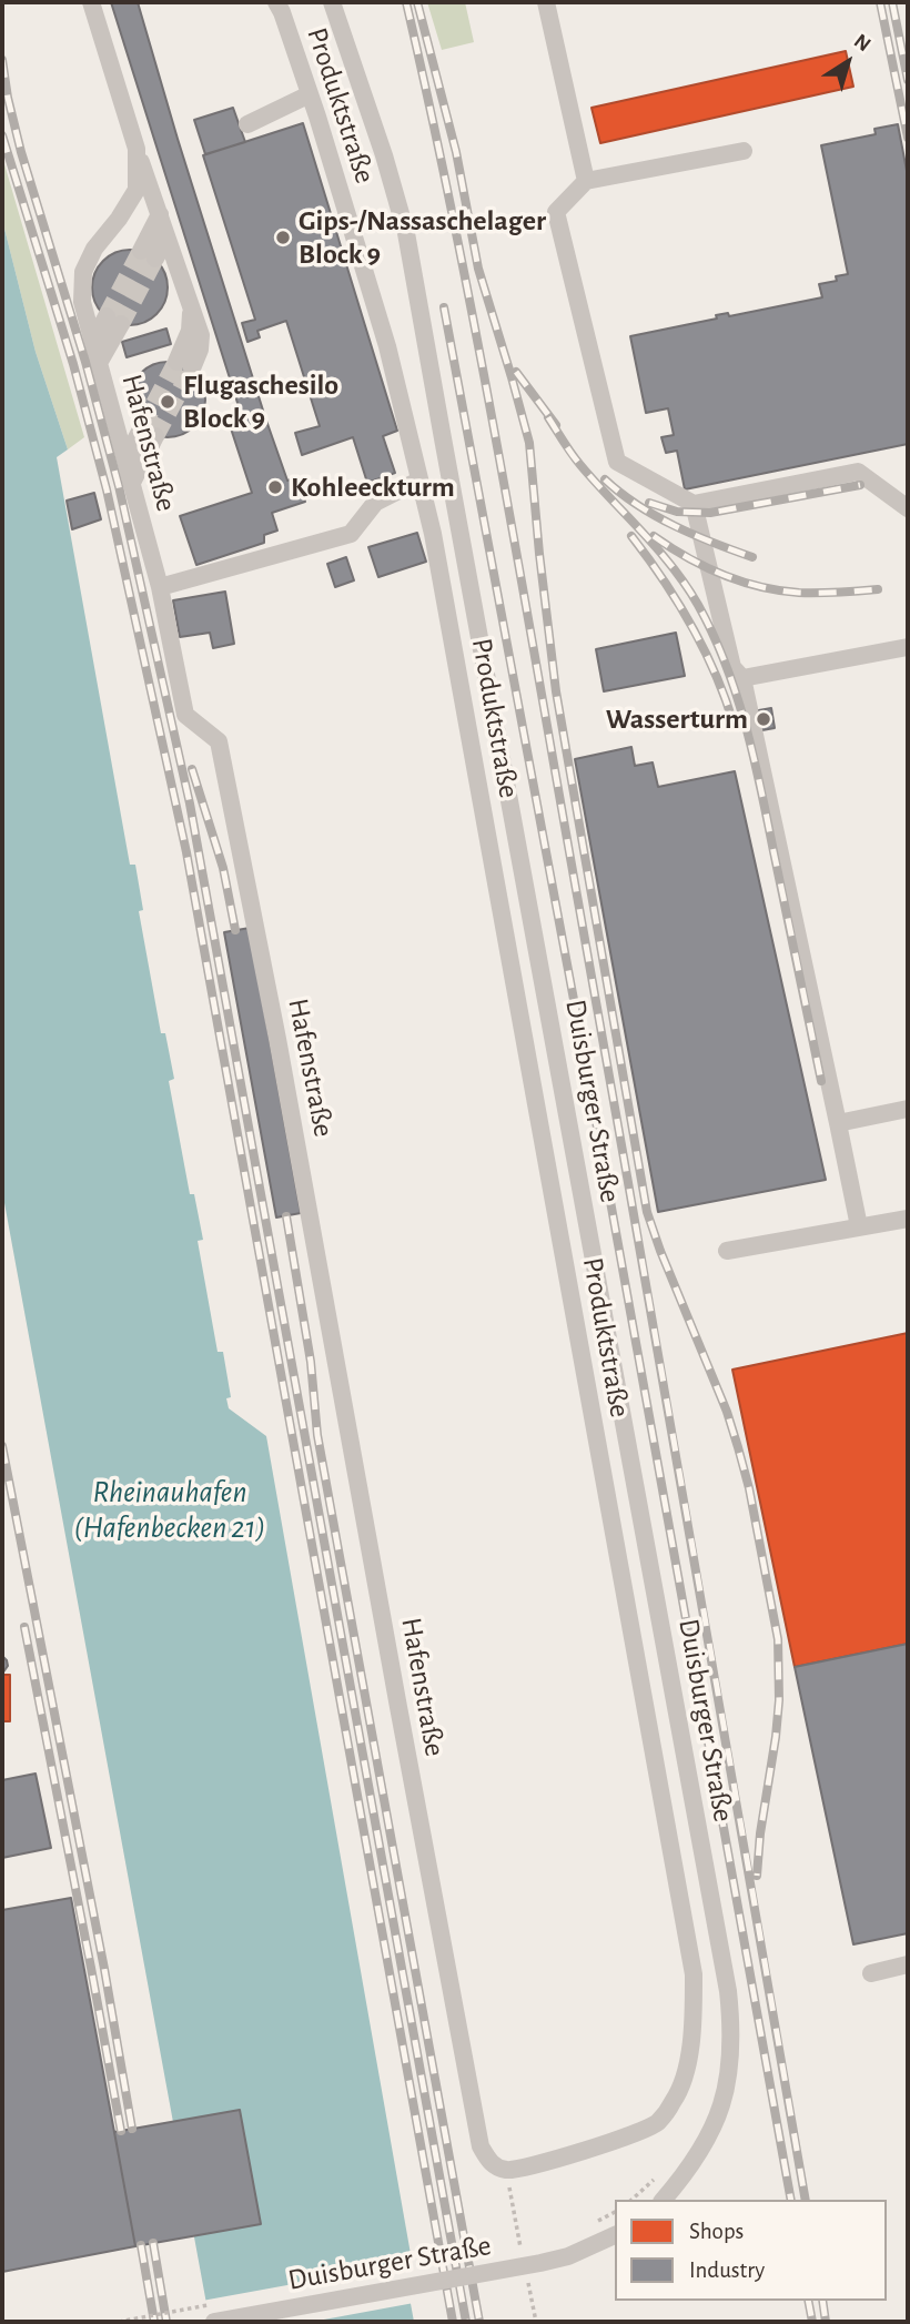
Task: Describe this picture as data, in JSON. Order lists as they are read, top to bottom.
{
  "streets": {
    "street": ["Produktstraße", "Hafenstraße", "Duisburger Straße"]
  },
  "crossings": [
    ["Produktstraße", "Hafenstraße"]
  ],
  "water": ["Rheinauhafen (Hafenbecken 21)"],
  "places": [
    "Gips-/Nassaschelager Block 9",
    "Flugaschesilo Block 9",
    "Kohleeckturm",
    "Wasserturm"
  ],
  "legend": ["Shops", "Industry"],
  "north": "top right"
}
